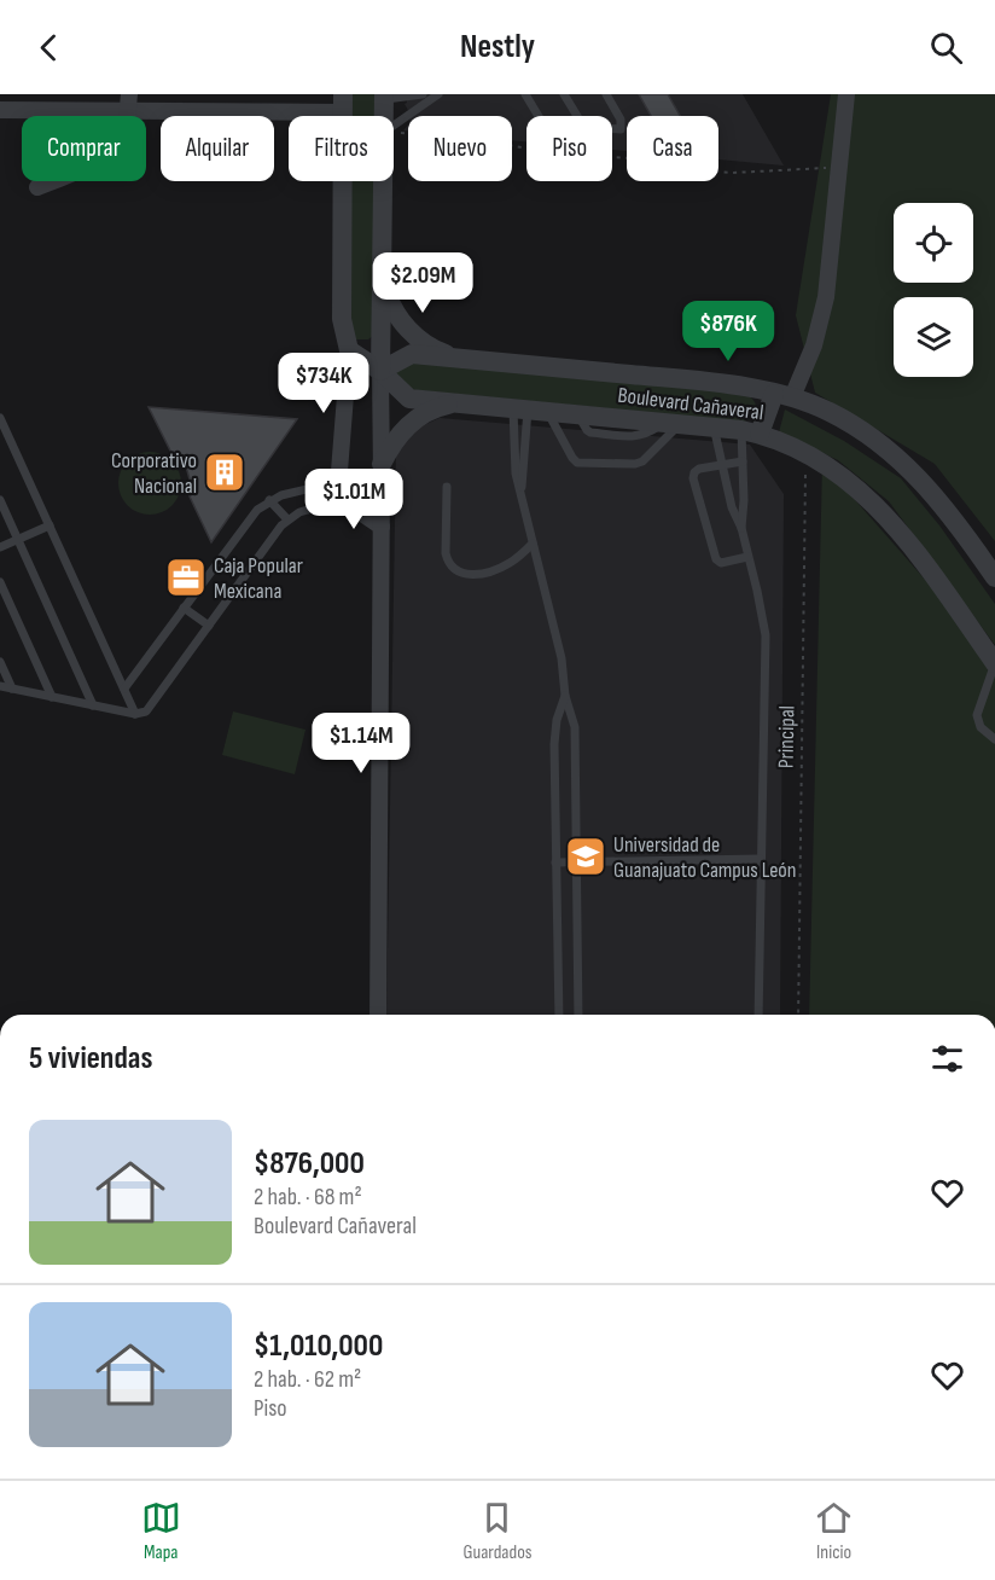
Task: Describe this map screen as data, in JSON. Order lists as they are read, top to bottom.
{
  "streets": {
    "street": ["Boulevard Cañaveral"],
    "path": ["Principal"]
  },
  "crossings": [
    ["Boulevard Cañaveral", "Principal"]
  ],
  "places": {
    "building": ["Corporativo Nacional"],
    "office": ["Caja Popular Mexicana"],
    "school or university": ["Universidad de Guanajuato Campus León"]
  },
  "page": {
    "header": "Nestly",
    "chip": [
      "Comprar",
      "Alquilar",
      "Filtros",
      "Nuevo",
      "Piso",
      "Casa"
    ],
    "price": [
      "$2.09M",
      "$876K",
      "$734K",
      "$1.01M",
      "$1.14M"
    ],
    "heading": "5 viviendas",
    "list": [
      {
        "name": "$876,000",
        "note": "2 hab. · 68 m² · Boulevard Cañaveral"
      },
      {
        "name": "$1,010,000",
        "note": "2 hab. · 62 m² · Piso"
      }
    ],
    "tabs": ["Mapa", "Guardados", "Inicio"]
  }
}
